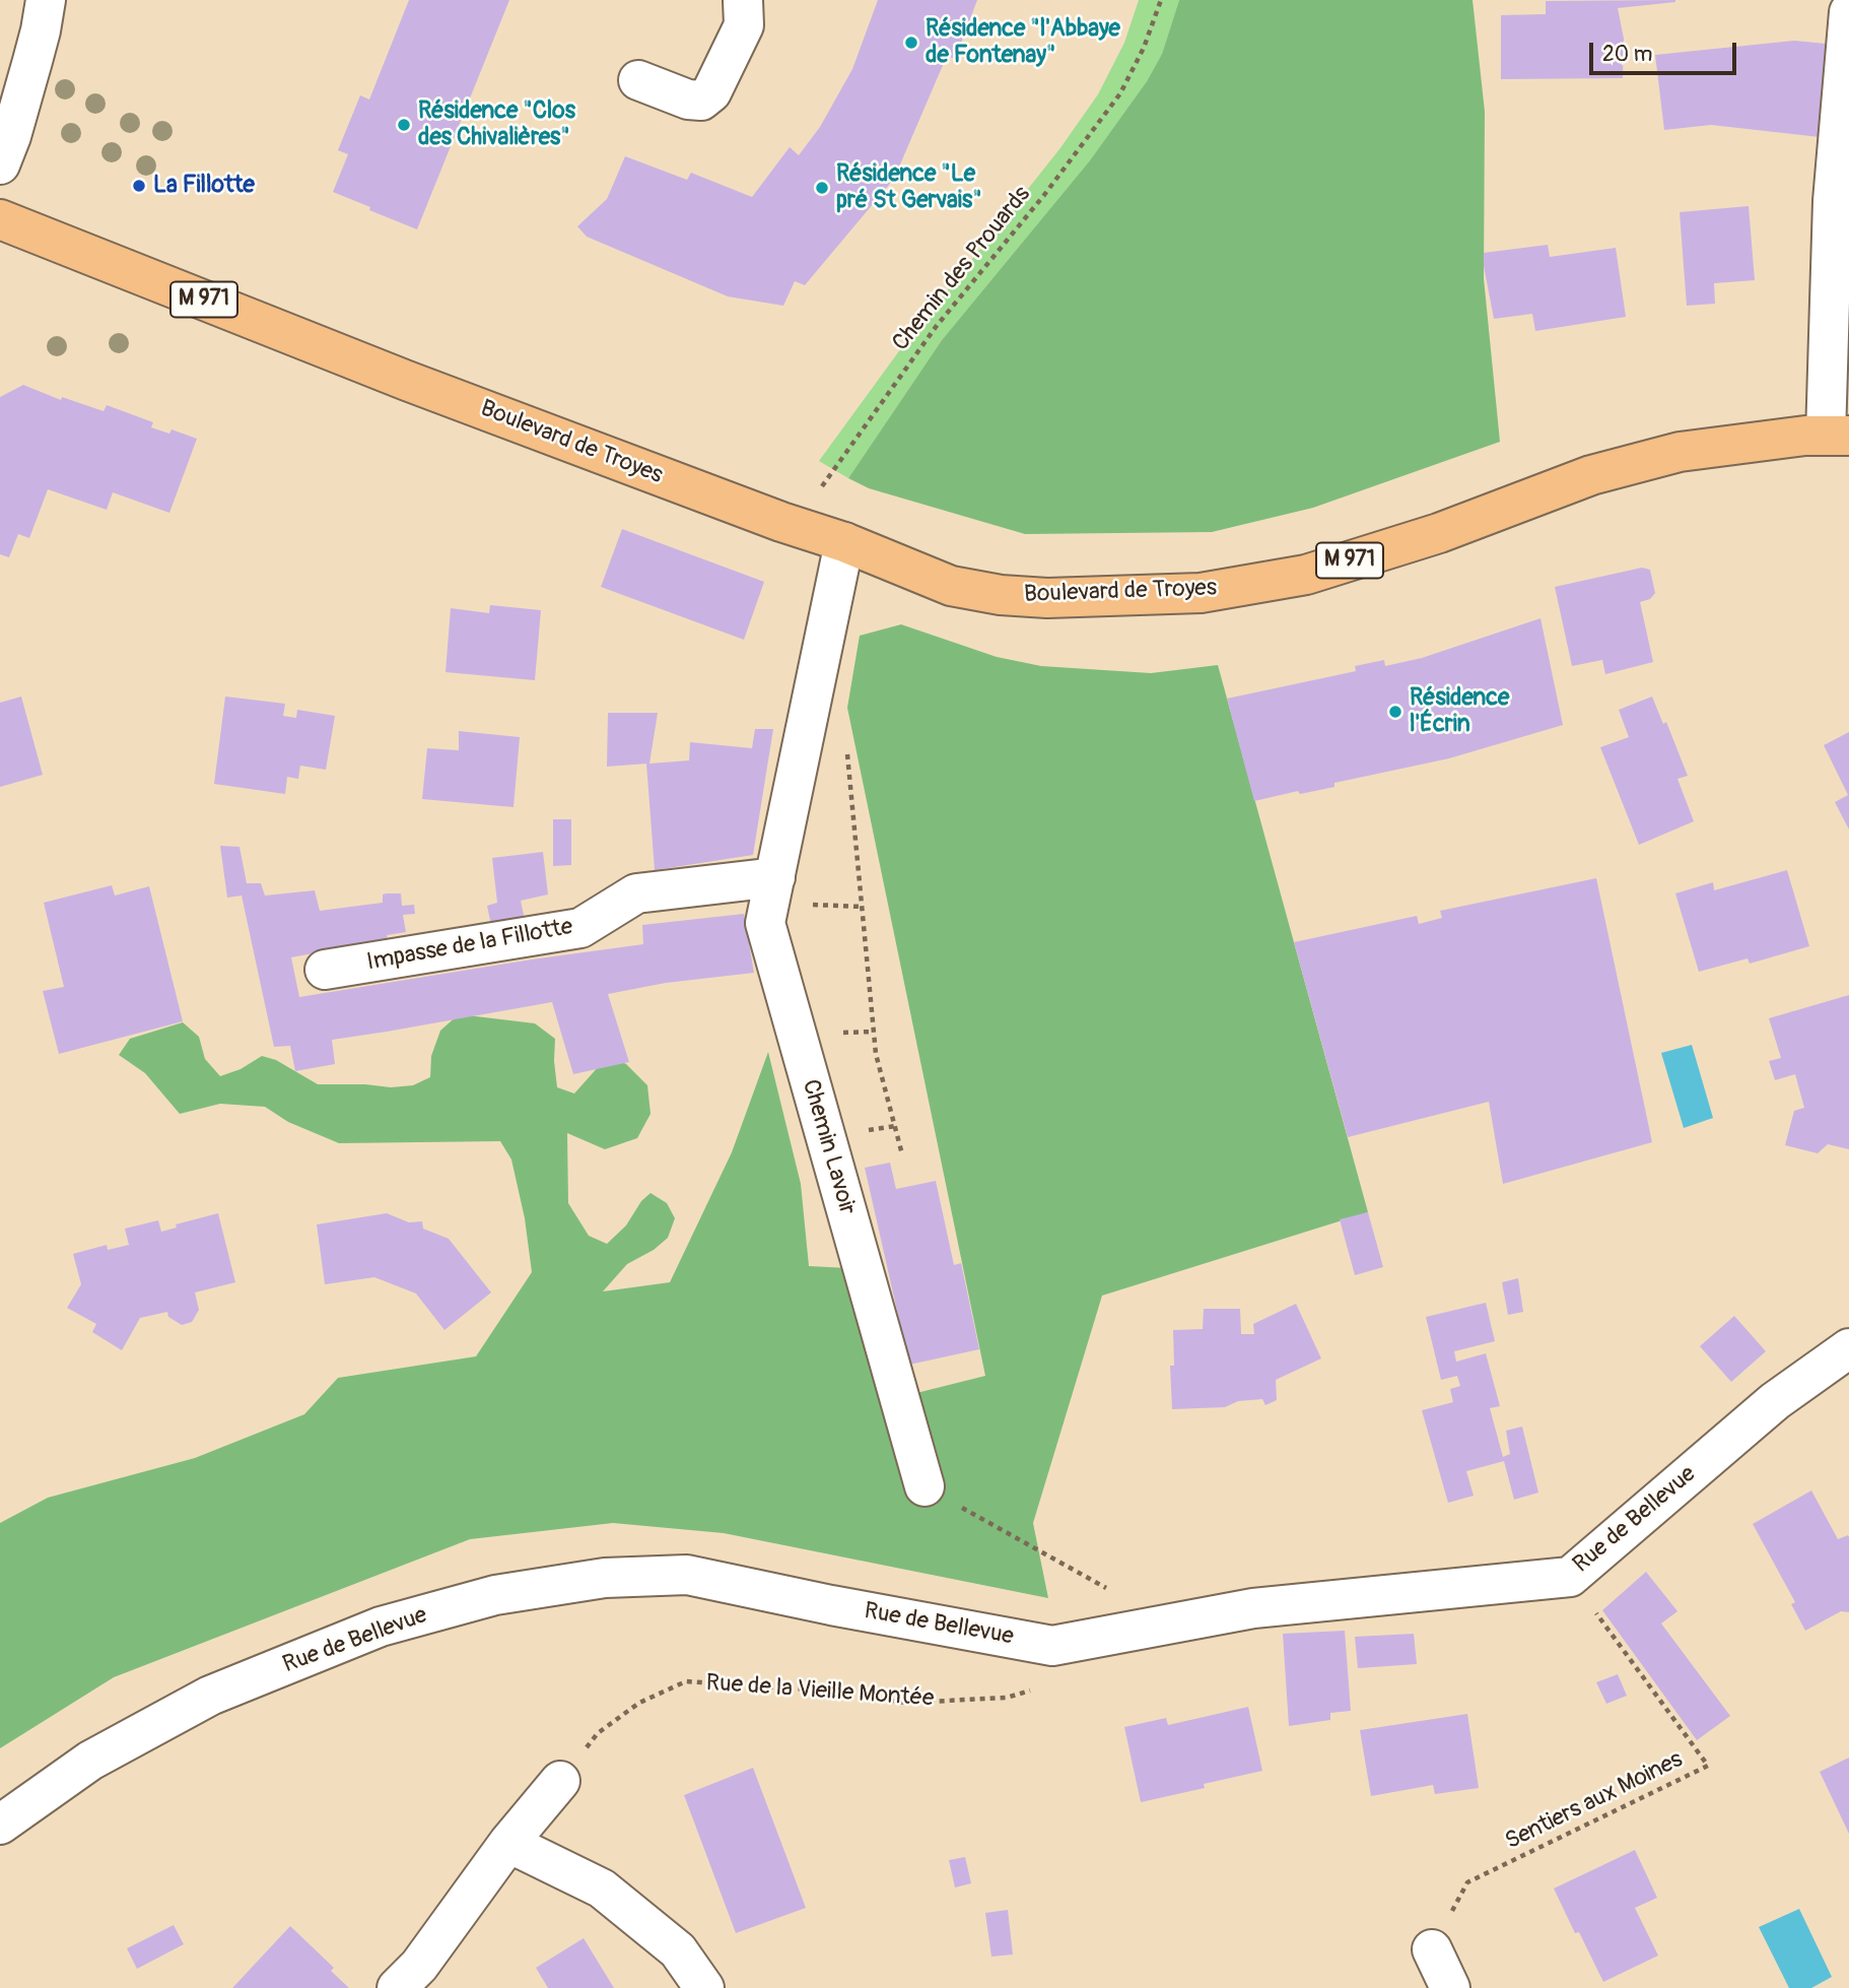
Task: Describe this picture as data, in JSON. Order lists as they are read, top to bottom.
{
  "streets": {
    "main road": ["M 971", "Boulevard de Troyes"],
    "street": ["Impasse de la Fillotte", "Chemin Lavoir", "Rue de Bellevue"],
    "path": ["Chemin des Prouards", "Rue de la Vieille Montée", "Sentiers aux Moines"]
  },
  "crossings": [
    ["Boulevard de Troyes", "Chemin Lavoir"],
    ["Impasse de la Fillotte", "Chemin Lavoir"],
    ["Rue de Bellevue", "Sentiers aux Moines"]
  ],
  "places": [
    "Résidence \"l'Abbaye de Fontenay\"",
    "Résidence \"Clos des Chivalières\"",
    "La Fillotte",
    "Résidence \"Le pré St Gervais\"",
    "Résidence l'Écrin"
  ],
  "scale_bar": "20 m"
}
